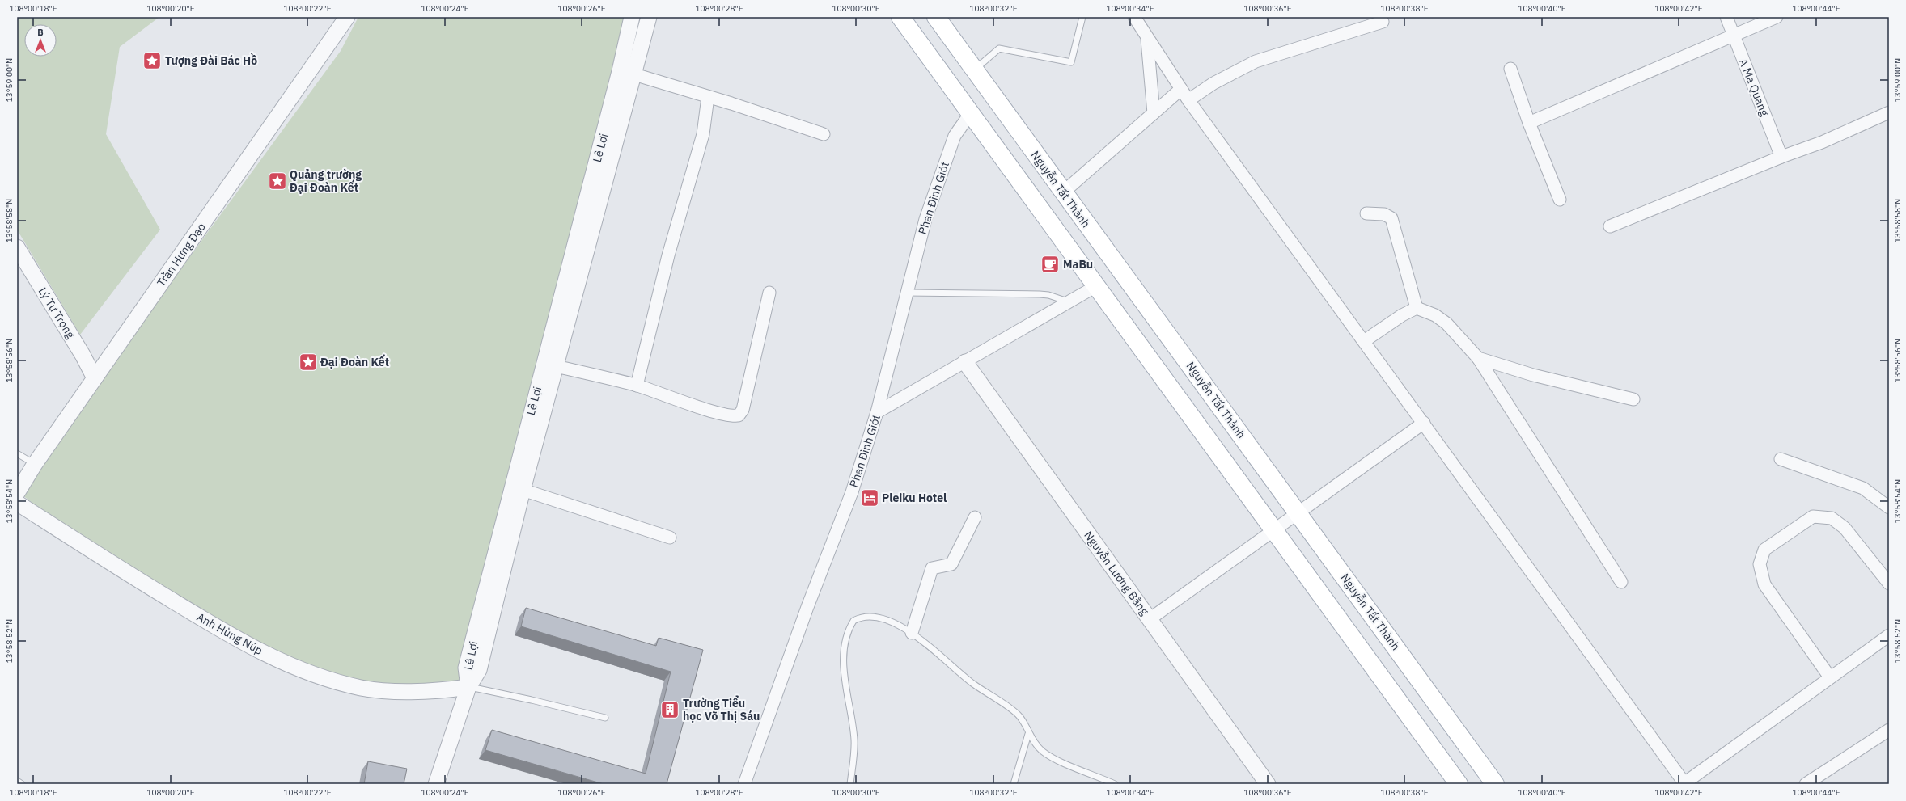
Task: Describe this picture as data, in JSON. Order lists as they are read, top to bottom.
{
  "streets": {
    "main road": ["Nguyễn Tất Thành"],
    "street": [
      "A Ma Quang",
      "Lê Lợi",
      "Phan Đình Giót",
      "Trần Hưng Đạo",
      "Lý Tự Trọng",
      "Nguyễn Lương Bằng",
      "Anh Hùng Núp"
    ]
  },
  "crossings": [
    ["Lê Lợi", "Anh Hùng Núp"],
    ["Trần Hưng Đạo", "Lý Tự Trọng"]
  ],
  "places": {
    "place": ["Tượng Đài Bác Hồ", "Quảng trường Đại Đoàn Kết", "Đại Đoàn Kết"],
    "cafe": ["MaBu"],
    "hotel": ["Pleiku Hotel"],
    "building": ["Trường Tiểu học Võ Thị Sáu"]
  },
  "north": "top",
  "coordinates": [
    "108°00'18\"E",
    "108°00'20\"E",
    "108°00'22\"E",
    "108°00'24\"E",
    "108°00'26\"E",
    "108°00'28\"E",
    "108°00'30\"E",
    "108°00'32\"E",
    "108°00'34\"E",
    "108°00'36\"E",
    "108°00'38\"E",
    "108°00'40\"E",
    "108°00'42\"E",
    "108°00'44\"E",
    "13°59'00\"N",
    "13°58'58\"N",
    "13°58'56\"N",
    "13°58'54\"N",
    "13°58'52\"N"
  ]
}
